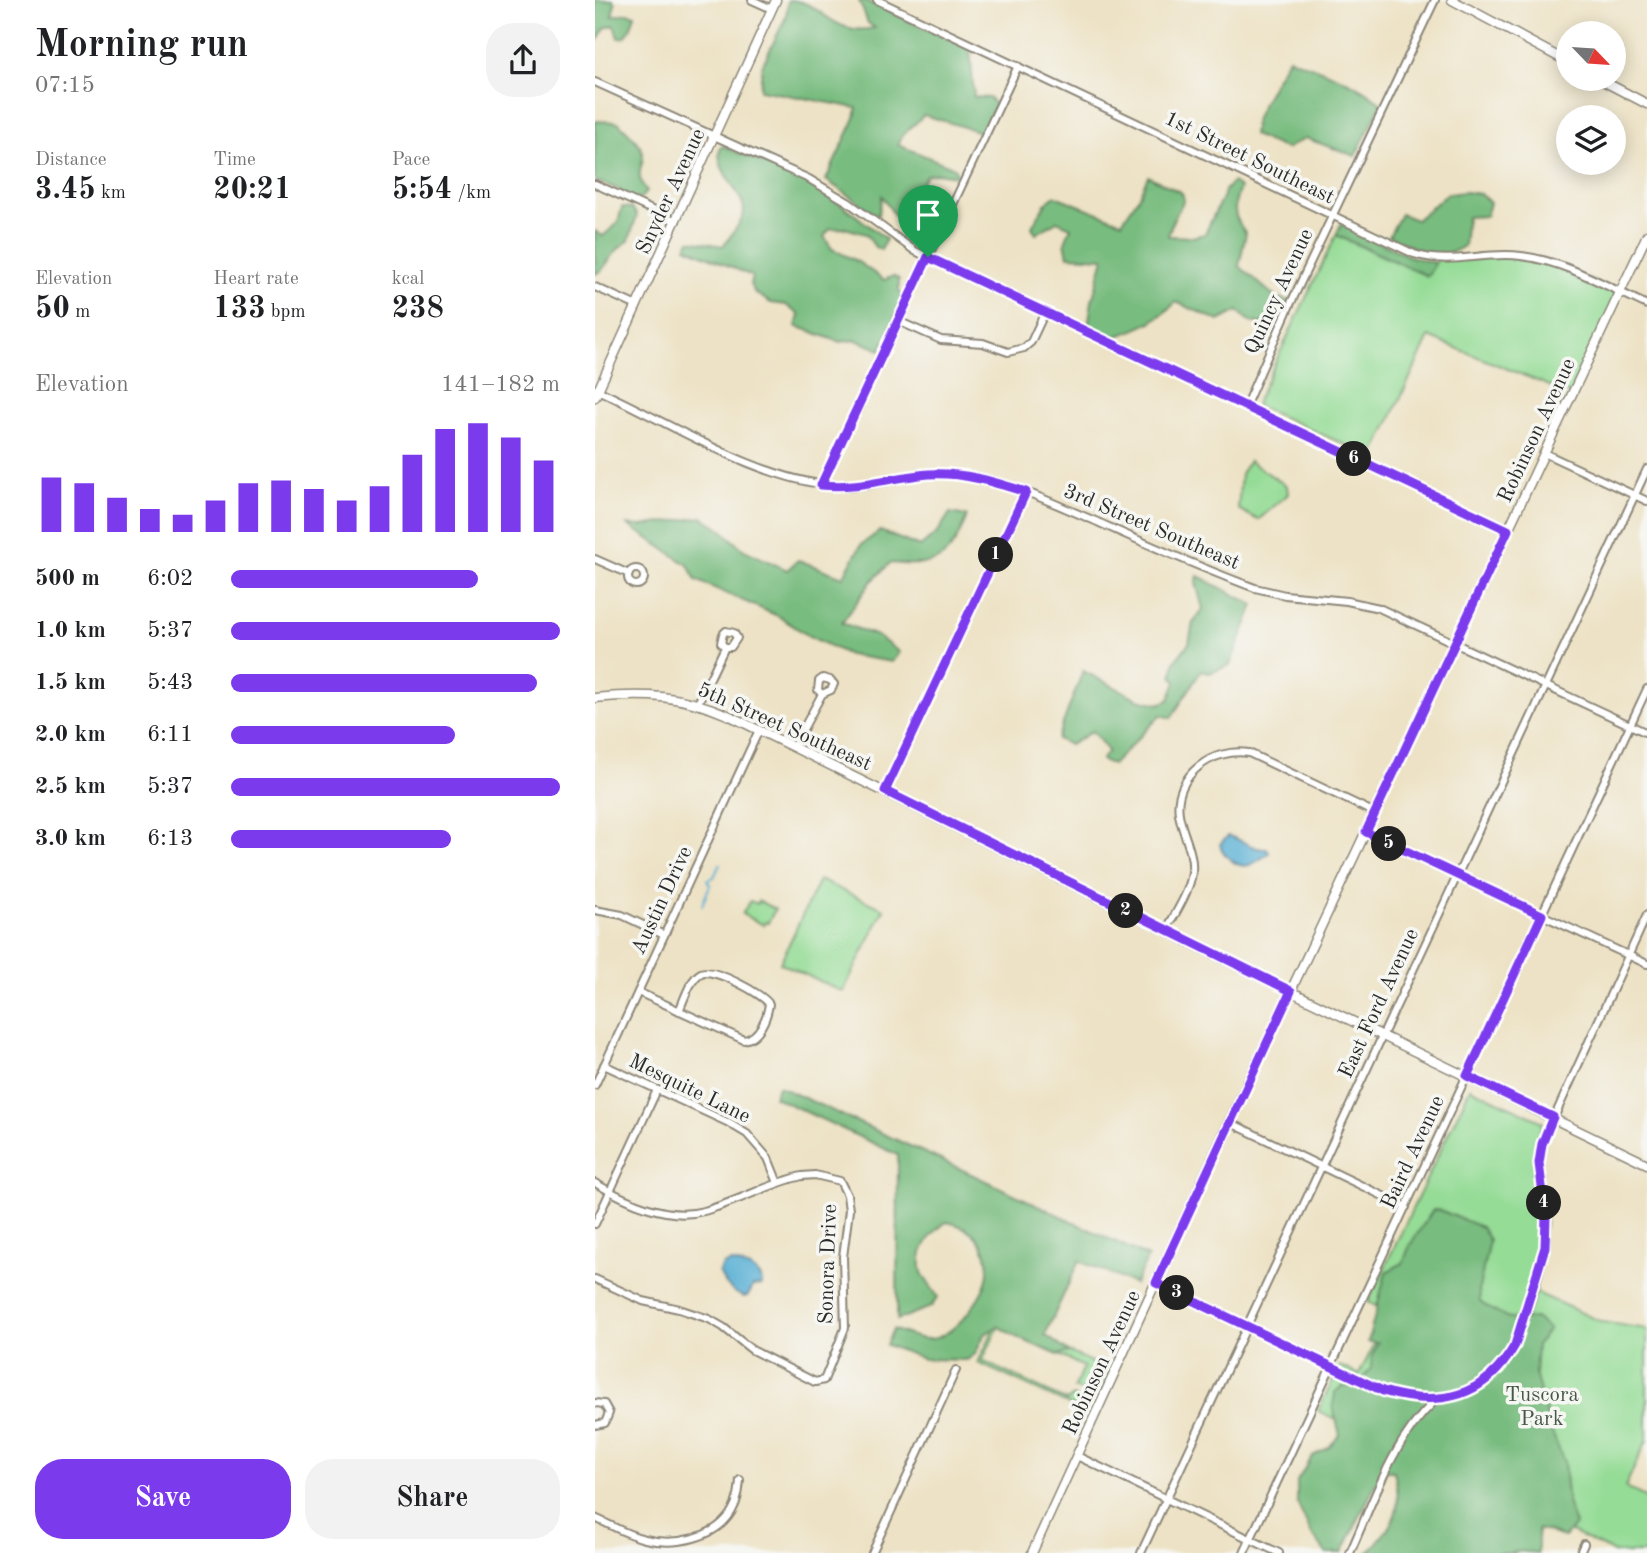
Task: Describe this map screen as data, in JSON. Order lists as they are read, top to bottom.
{
  "streets": {
    "main road": ["Snyder Avenue", "Robinson Avenue", "5th Street Southeast"],
    "street": [
      "1st Street Southeast",
      "Quincy Avenue",
      "3rd Street Southeast",
      "Austin Drive",
      "East Ford Avenue",
      "Mesquite Lane",
      "Baird Avenue",
      "Sonora Drive"
    ]
  },
  "crossings": [
    ["1st Street Southeast", "Quincy Avenue"],
    ["1st Street Southeast", "Robinson Avenue"],
    ["Snyder Avenue", "3rd Street Southeast"],
    ["Robinson Avenue", "3rd Street Southeast"],
    ["Robinson Avenue", "5th Street Southeast"],
    ["3rd Street Southeast", "East Ford Avenue"],
    ["3rd Street Southeast", "Baird Avenue"],
    ["5th Street Southeast", "Austin Drive"],
    ["5th Street Southeast", "East Ford Avenue"],
    ["5th Street Southeast", "Baird Avenue"],
    ["Austin Drive", "Mesquite Lane"],
    ["Mesquite Lane", "Sonora Drive"]
  ],
  "parks": ["Tuscora Park"],
  "north": "bottom right",
  "page": {
    "heading": ["Morning run", "07:15"],
    "stats": [
      ["Distance", "3.45 km"],
      ["Time", "20:21"],
      ["Pace", "5:54 /km"],
      ["Elevation", "50 m"],
      ["Heart rate", "133 bpm"],
      ["kcal", "238"]
    ],
    "chart": ["Elevation", "141–182 m"],
    "pins": [
      "6",
      "1",
      "5",
      "2",
      "4",
      "3"
    ],
    "list": [
      {
        "name": "500 m",
        "note": "6:02"
      },
      {
        "name": "1.0 km",
        "note": "5:37"
      },
      {
        "name": "1.5 km",
        "note": "5:43"
      },
      {
        "name": "2.0 km",
        "note": "6:11"
      },
      {
        "name": "2.5 km",
        "note": "5:37"
      },
      {
        "name": "3.0 km",
        "note": "6:13"
      }
    ],
    "buttons": ["Save", "Share"]
  }
}
